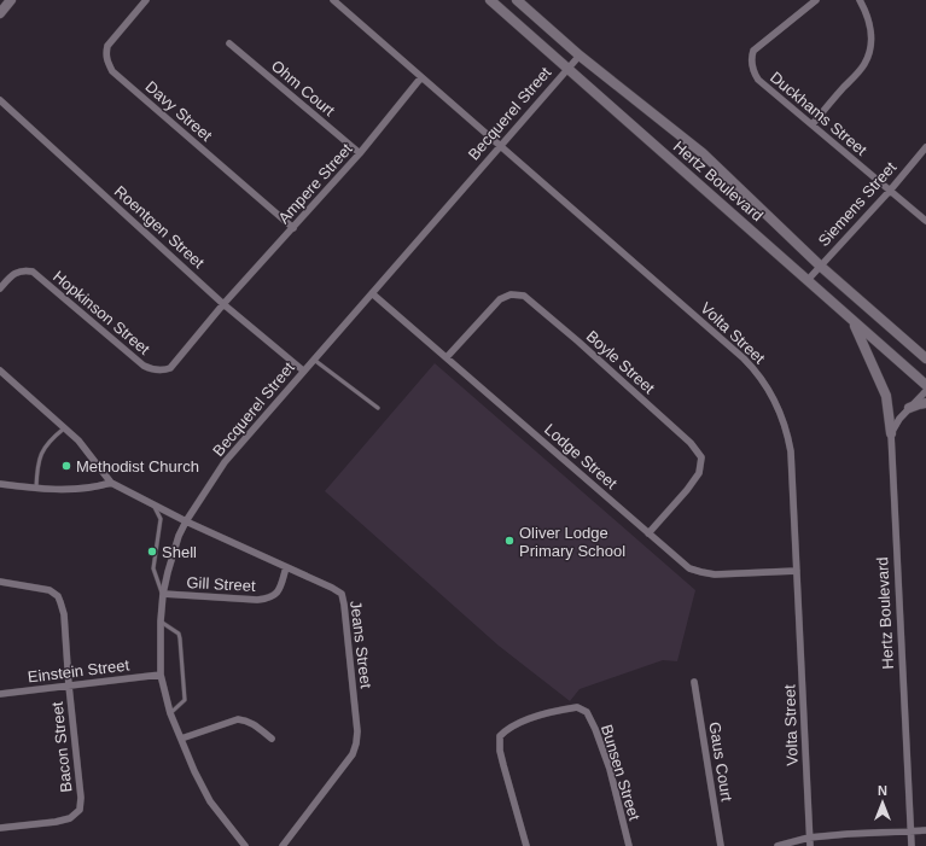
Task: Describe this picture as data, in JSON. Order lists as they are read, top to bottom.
{
  "streets": {
    "street": [
      "Ohm Court",
      "Davy Street",
      "Becquerel Street",
      "Duckhams Street",
      "Hertz Boulevard",
      "Ampere Street",
      "Siemens Street",
      "Roentgen Street",
      "Hopkinson Street",
      "Volta Street",
      "Boyle Street",
      "Lodge Street",
      "Gill Street",
      "Jeans Street",
      "Einstein Street",
      "Bacon Street",
      "Gaus Court",
      "Bunsen Street"
    ]
  },
  "crossings": [
    ["Ohm Court", "Ampere Street"],
    ["Davy Street", "Ampere Street"],
    ["Becquerel Street", "Hertz Boulevard"],
    ["Becquerel Street", "Roentgen Street"],
    ["Becquerel Street", "Volta Street"],
    ["Becquerel Street", "Lodge Street"],
    ["Becquerel Street", "Gill Street"],
    ["Becquerel Street", "Jeans Street"],
    ["Becquerel Street", "Einstein Street"],
    ["Duckhams Street", "Siemens Street"],
    ["Hertz Boulevard", "Siemens Street"],
    ["Ampere Street", "Roentgen Street"],
    ["Ampere Street", "Hopkinson Street"],
    ["Ampere Street", "Volta Street"],
    ["Roentgen Street", "Hopkinson Street"],
    ["Volta Street", "Lodge Street"],
    ["Boyle Street", "Lodge Street"],
    ["Gill Street", "Jeans Street"],
    ["Einstein Street", "Bacon Street"]
  ],
  "places": ["Methodist Church", "Oliver Lodge Primary School", "Shell"],
  "north": "top"
}
